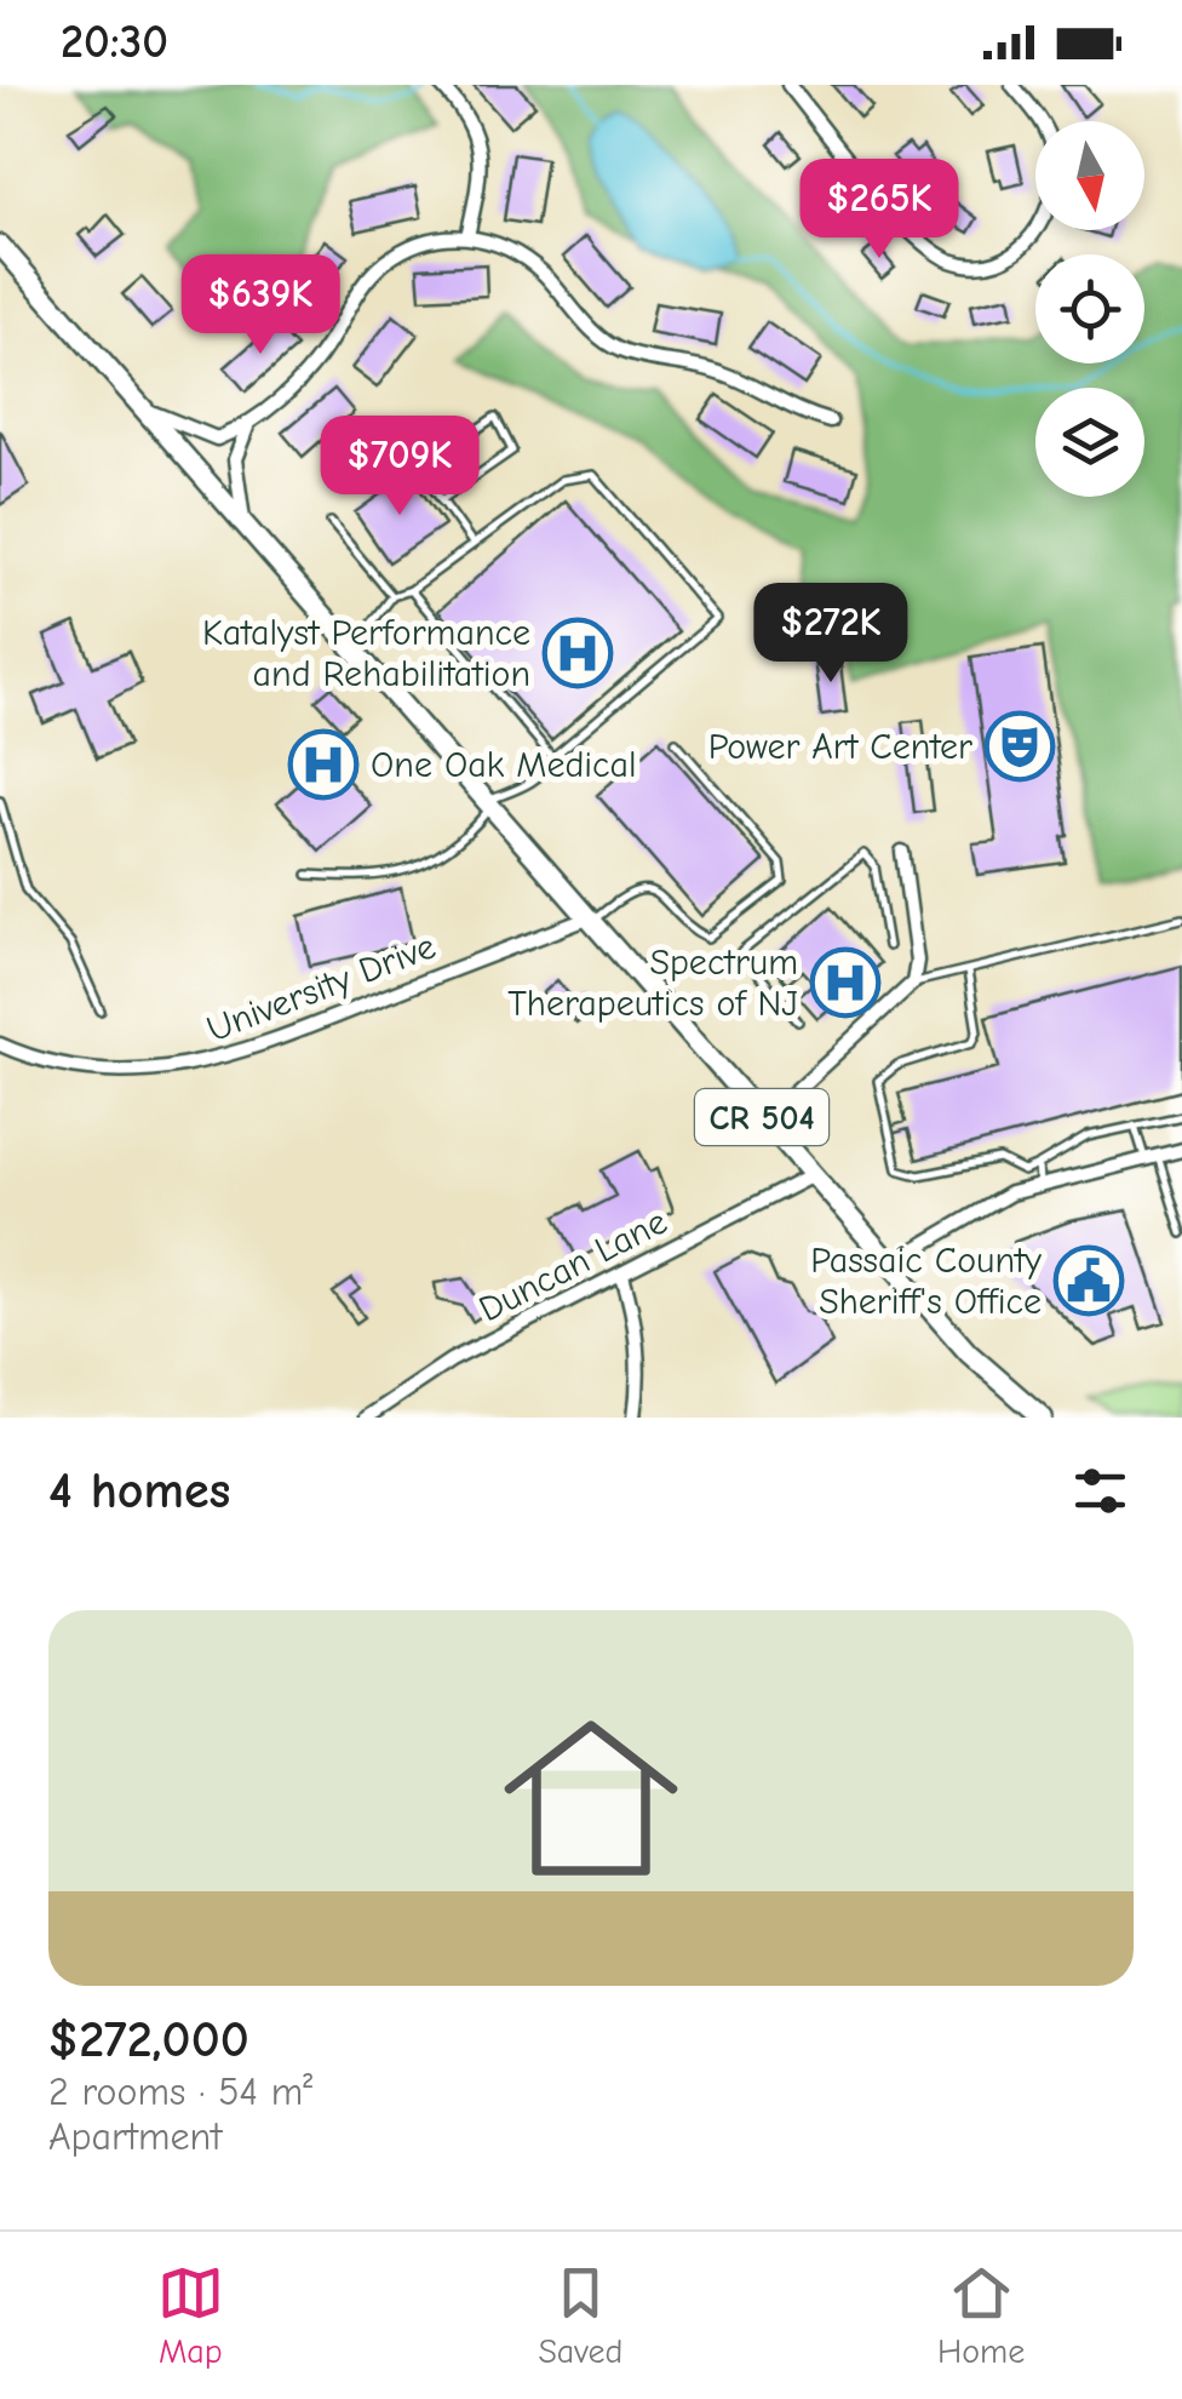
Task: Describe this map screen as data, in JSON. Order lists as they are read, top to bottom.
{
  "streets": {
    "main road": ["CR 504"],
    "street": ["University Drive", "Duncan Lane"]
  },
  "crossings": [
    ["University Drive", "CR 504"],
    ["CR 504", "Duncan Lane"]
  ],
  "places": {
    "hospital": ["Katalyst Performance and Rehabilitation", "One Oak Medical", "Spectrum Therapeutics of NJ"],
    "theatre": ["Power Art Center"],
    "public building": ["Passaic County Sheriff's Office"]
  },
  "north": "bottom",
  "page": {
    "status": "20:30",
    "price": [
      "$265K",
      "$639K",
      "$709K",
      "$272K"
    ],
    "heading": "4 homes",
    "list": [
      {
        "name": "$272,000",
        "note": "2 rooms · 54 m² · Apartment"
      }
    ],
    "tabs": ["Map", "Saved", "Home"]
  }
}
